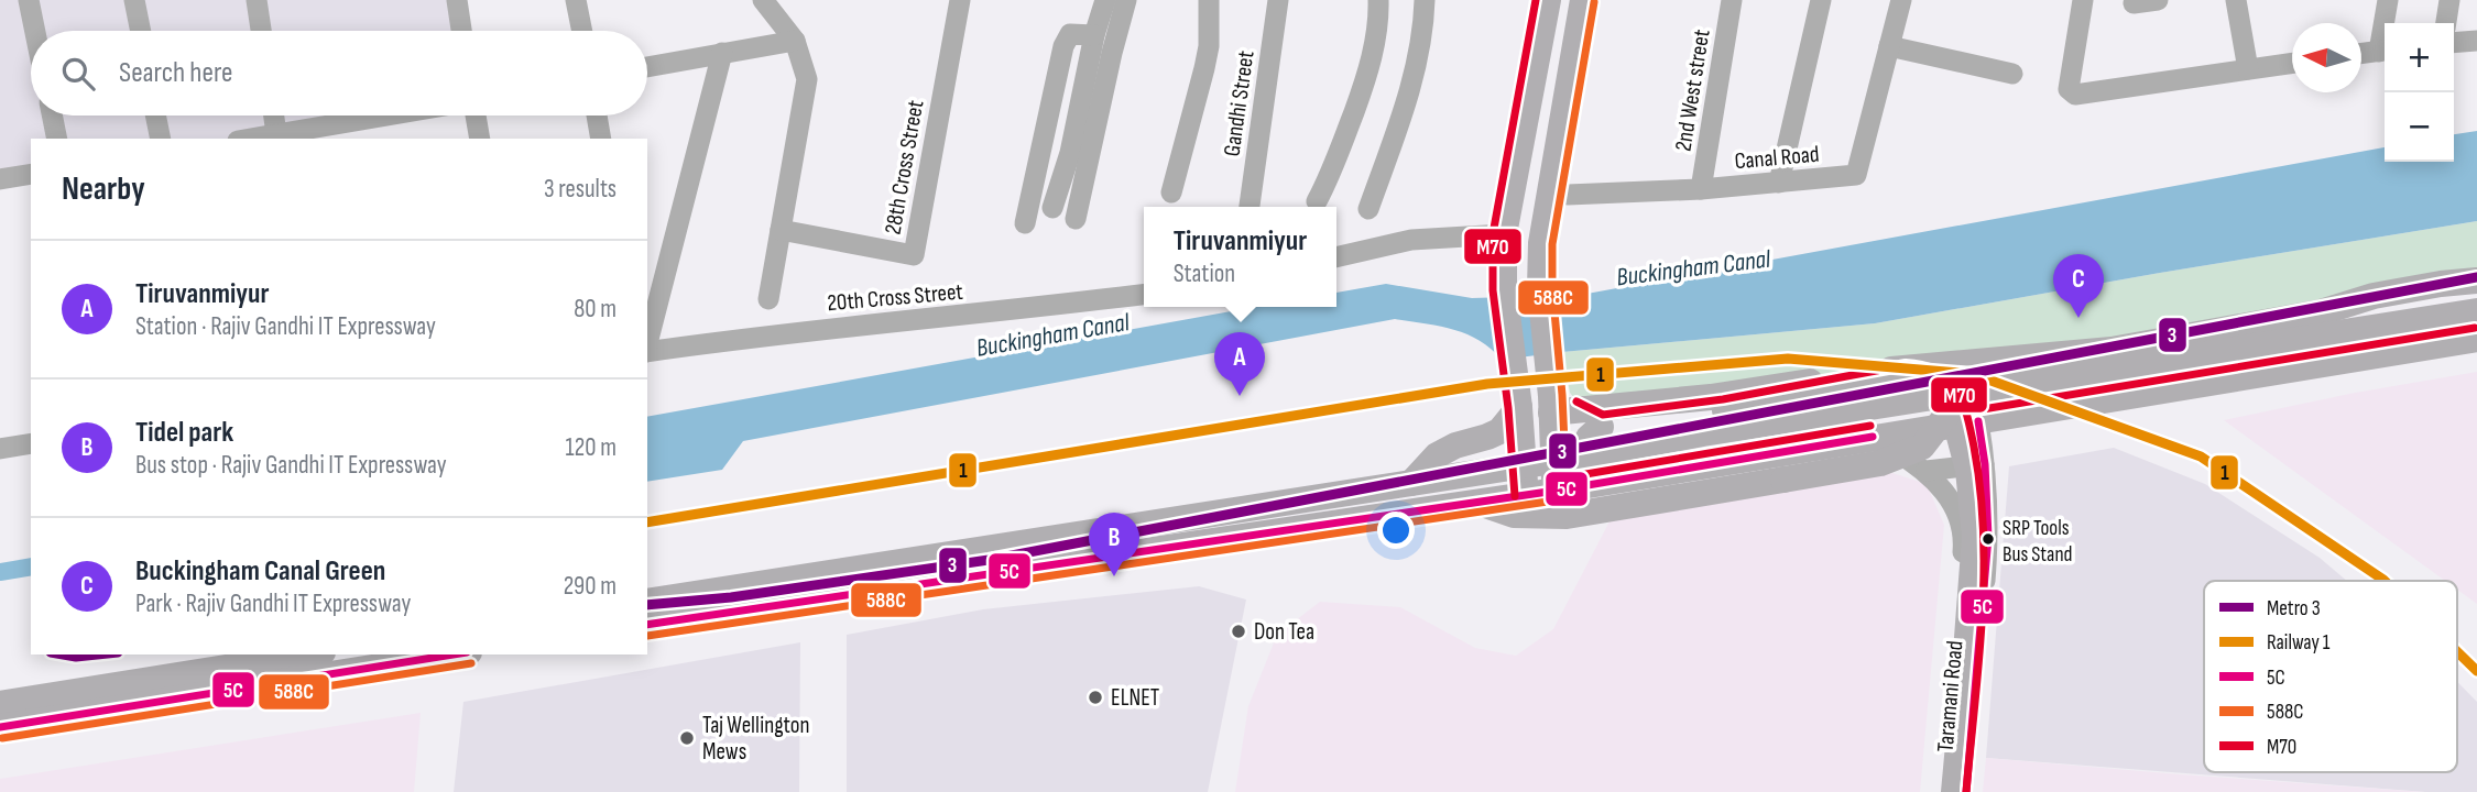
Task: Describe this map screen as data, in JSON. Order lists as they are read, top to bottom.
{
  "streets": {
    "street": [
      "2nd West street",
      "Gandhi Street",
      "Canal Road",
      "28th Cross Street",
      "20th Cross Street",
      "Taramani Road"
    ]
  },
  "crossings": [
    ["2nd West street", "Canal Road"]
  ],
  "water": ["Buckingham Canal"],
  "places": [
    "SRP Tools Bus Stand",
    "Don Tea",
    "ELNET",
    "Taj Wellington Mews"
  ],
  "lines": [
    "transit line M70",
    "transit line 588C",
    "metro line 3",
    "rail line 1",
    "transit line 5C"
  ],
  "legend": [
    "Metro 3",
    "Railway 1",
    "5C",
    "588C",
    "M70"
  ],
  "north": "left",
  "page": {
    "map_buttons": ["+", "−"],
    "search": "Search here",
    "heading": ["Nearby", "3 results"],
    "popup": ["Tiruvanmiyur", "Station"],
    "list": [
      {
        "mark": "A",
        "name": "Tiruvanmiyur",
        "note": "Station · Rajiv Gandhi IT Expressway",
        "value": "80 m"
      },
      {
        "mark": "B",
        "name": "Tidel park",
        "note": "Bus stop · Rajiv Gandhi IT Expressway",
        "value": "120 m"
      },
      {
        "mark": "C",
        "name": "Buckingham Canal Green",
        "note": "Park · Rajiv Gandhi IT Expressway",
        "value": "290 m"
      }
    ],
    "pins": ["C", "A", "B"]
  }
}
